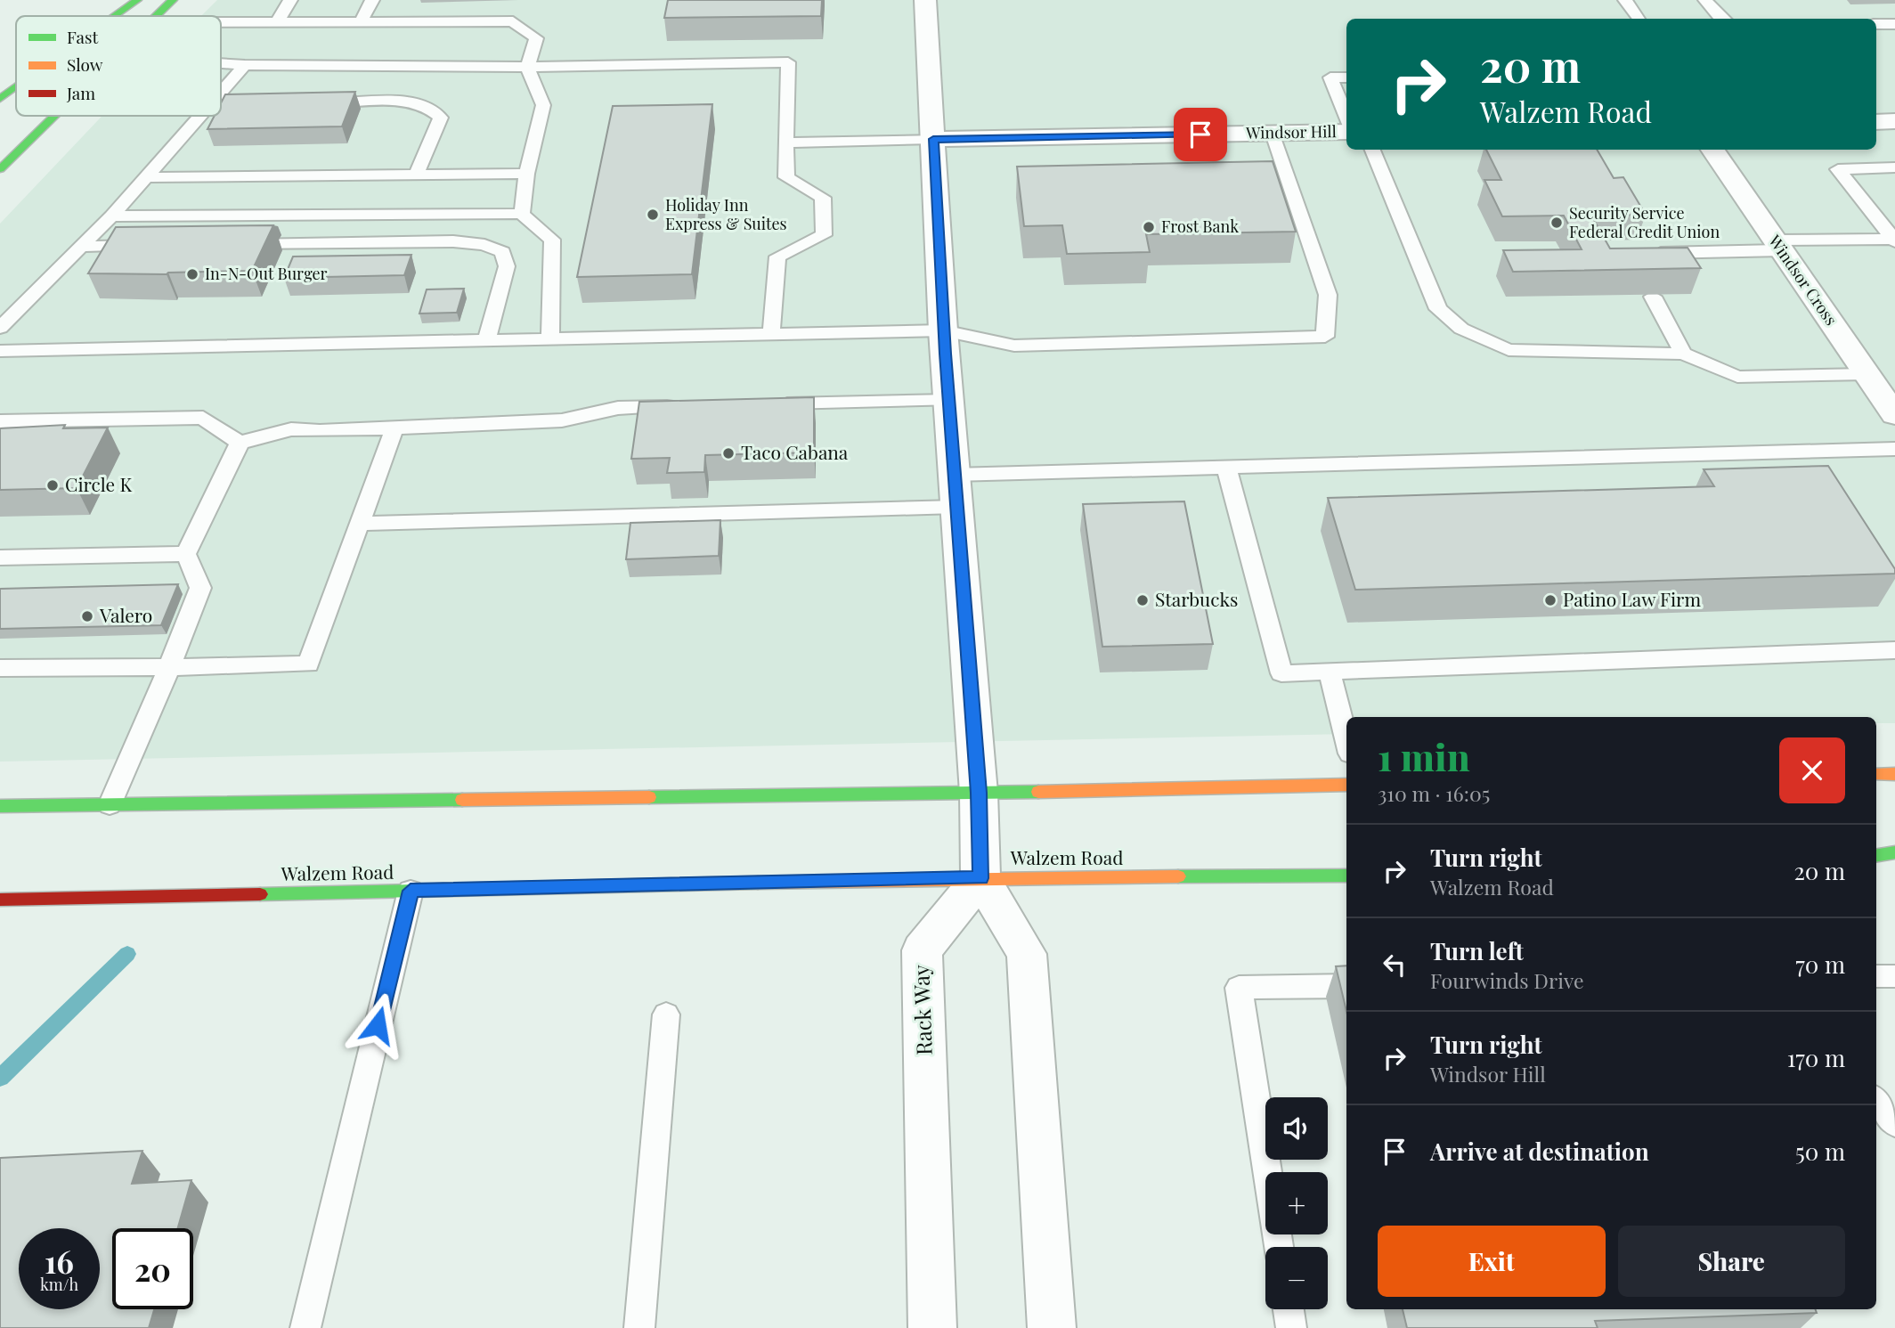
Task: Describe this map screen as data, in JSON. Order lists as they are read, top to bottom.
{
  "streets": {
    "main road": ["Walzem Road"],
    "street": ["Windsor Hill", "Windsor Cross", "Rack Way"]
  },
  "crossings": [
    ["Walzem Road", "Rack Way"]
  ],
  "places": [
    "Holiday Inn Express & Suites",
    "Security Service Federal Credit Union",
    "Frost Bank",
    "In-N-Out Burger",
    "Taco Cabana",
    "Circle K",
    "Starbucks",
    "Patino Law Firm",
    "Valero"
  ],
  "legend": ["Fast", "Slow", "Jam"],
  "page": {
    "turn": ["20 m", "Walzem Road"],
    "heading": ["1 min", "310 m · 16:05"],
    "list": [
      {
        "name": "Turn right",
        "note": "Walzem Road",
        "value": "20 m"
      },
      {
        "name": "Turn left",
        "note": "Fourwinds Drive",
        "value": "70 m"
      },
      {
        "name": "Turn right",
        "note": "Windsor Hill",
        "value": "170 m"
      },
      {
        "name": "Arrive at destination",
        "value": "50 m"
      }
    ],
    "map_buttons": ["+", "−"],
    "buttons": ["Exit", "Share"],
    "speed": "16 km/h",
    "limit": "20"
  }
}
